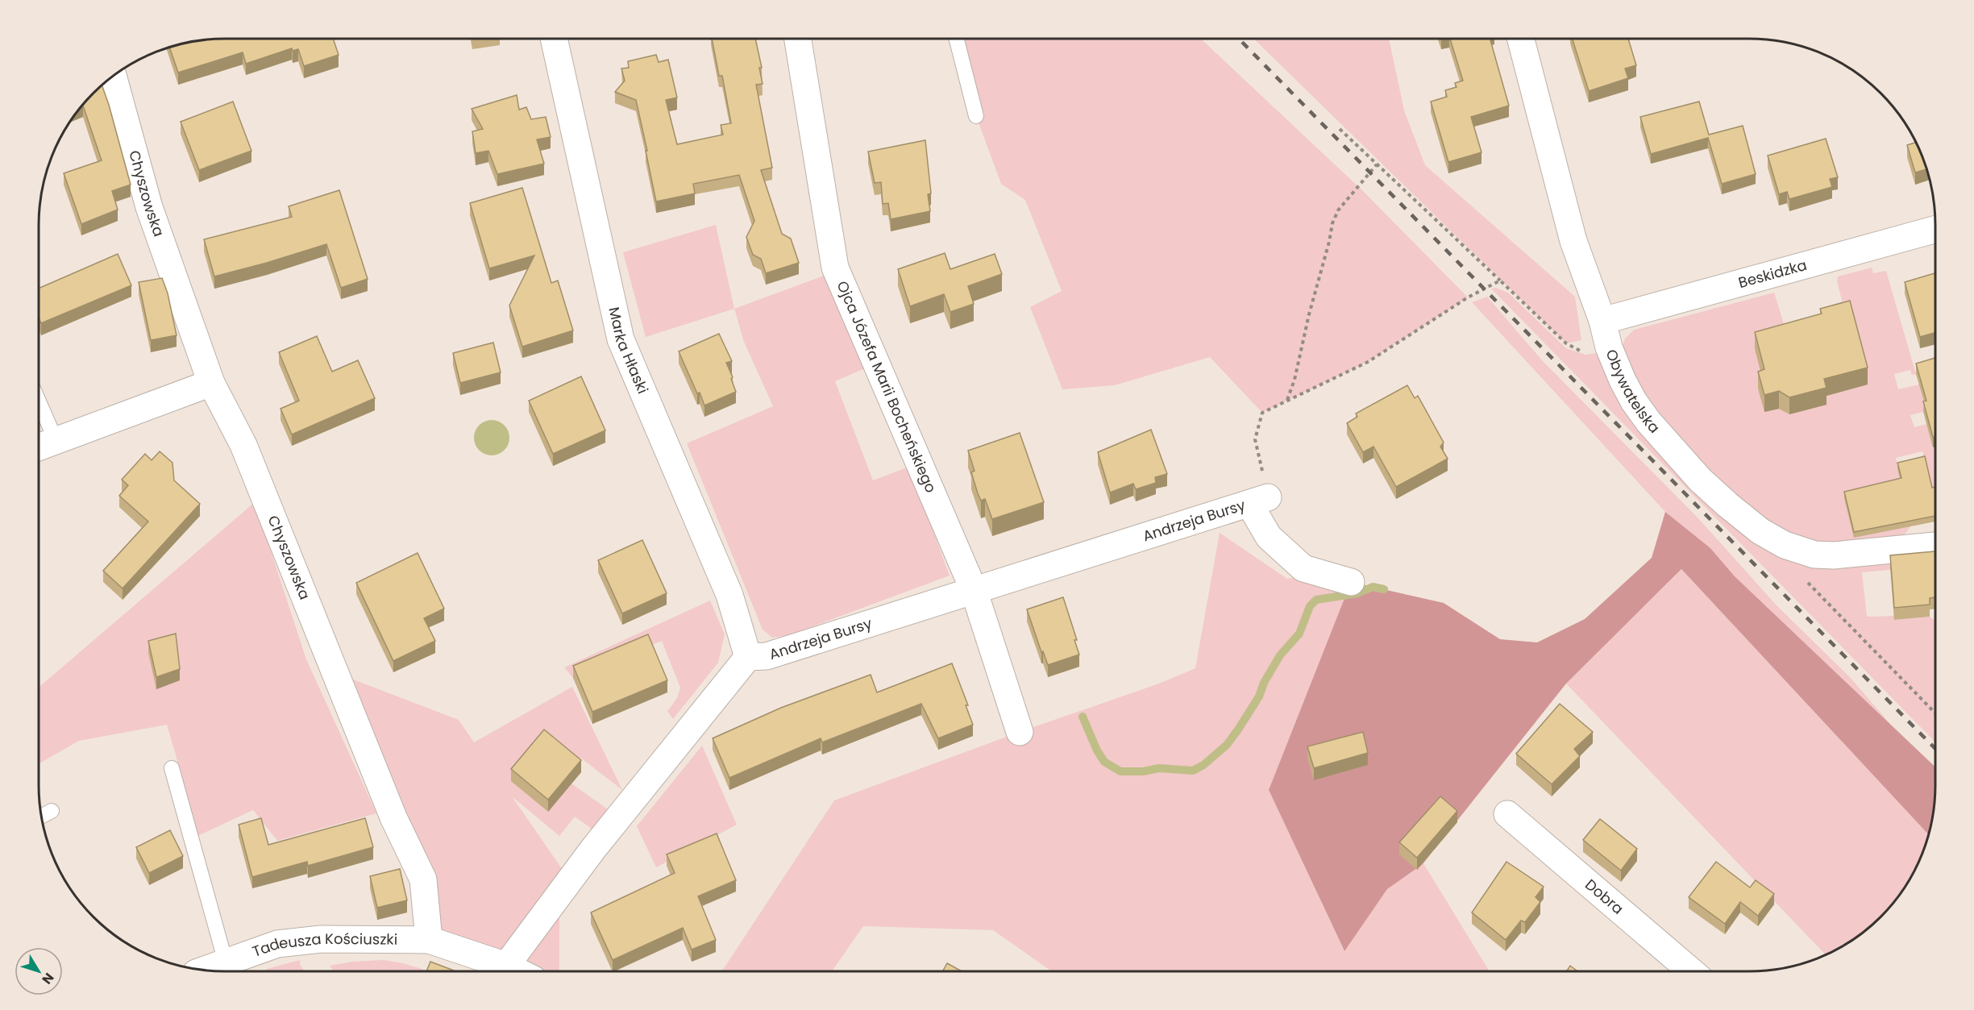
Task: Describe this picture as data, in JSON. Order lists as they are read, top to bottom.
{
  "streets": {
    "street": [
      "Chyszowska",
      "Beskidzka",
      "Marka Hłaski",
      "Ojca Józefa Marii Bocheńskiego",
      "Obywatelska",
      "Andrzeja Bursy",
      "Dobra",
      "Tadeusza Kościuszki"
    ]
  },
  "crossings": [
    ["Chyszowska", "Tadeusza Kościuszki"],
    ["Beskidzka", "Obywatelska"],
    ["Marka Hłaski", "Andrzeja Bursy"],
    ["Ojca Józefa Marii Bocheńskiego", "Andrzeja Bursy"]
  ],
  "north": "bottom right"
}
